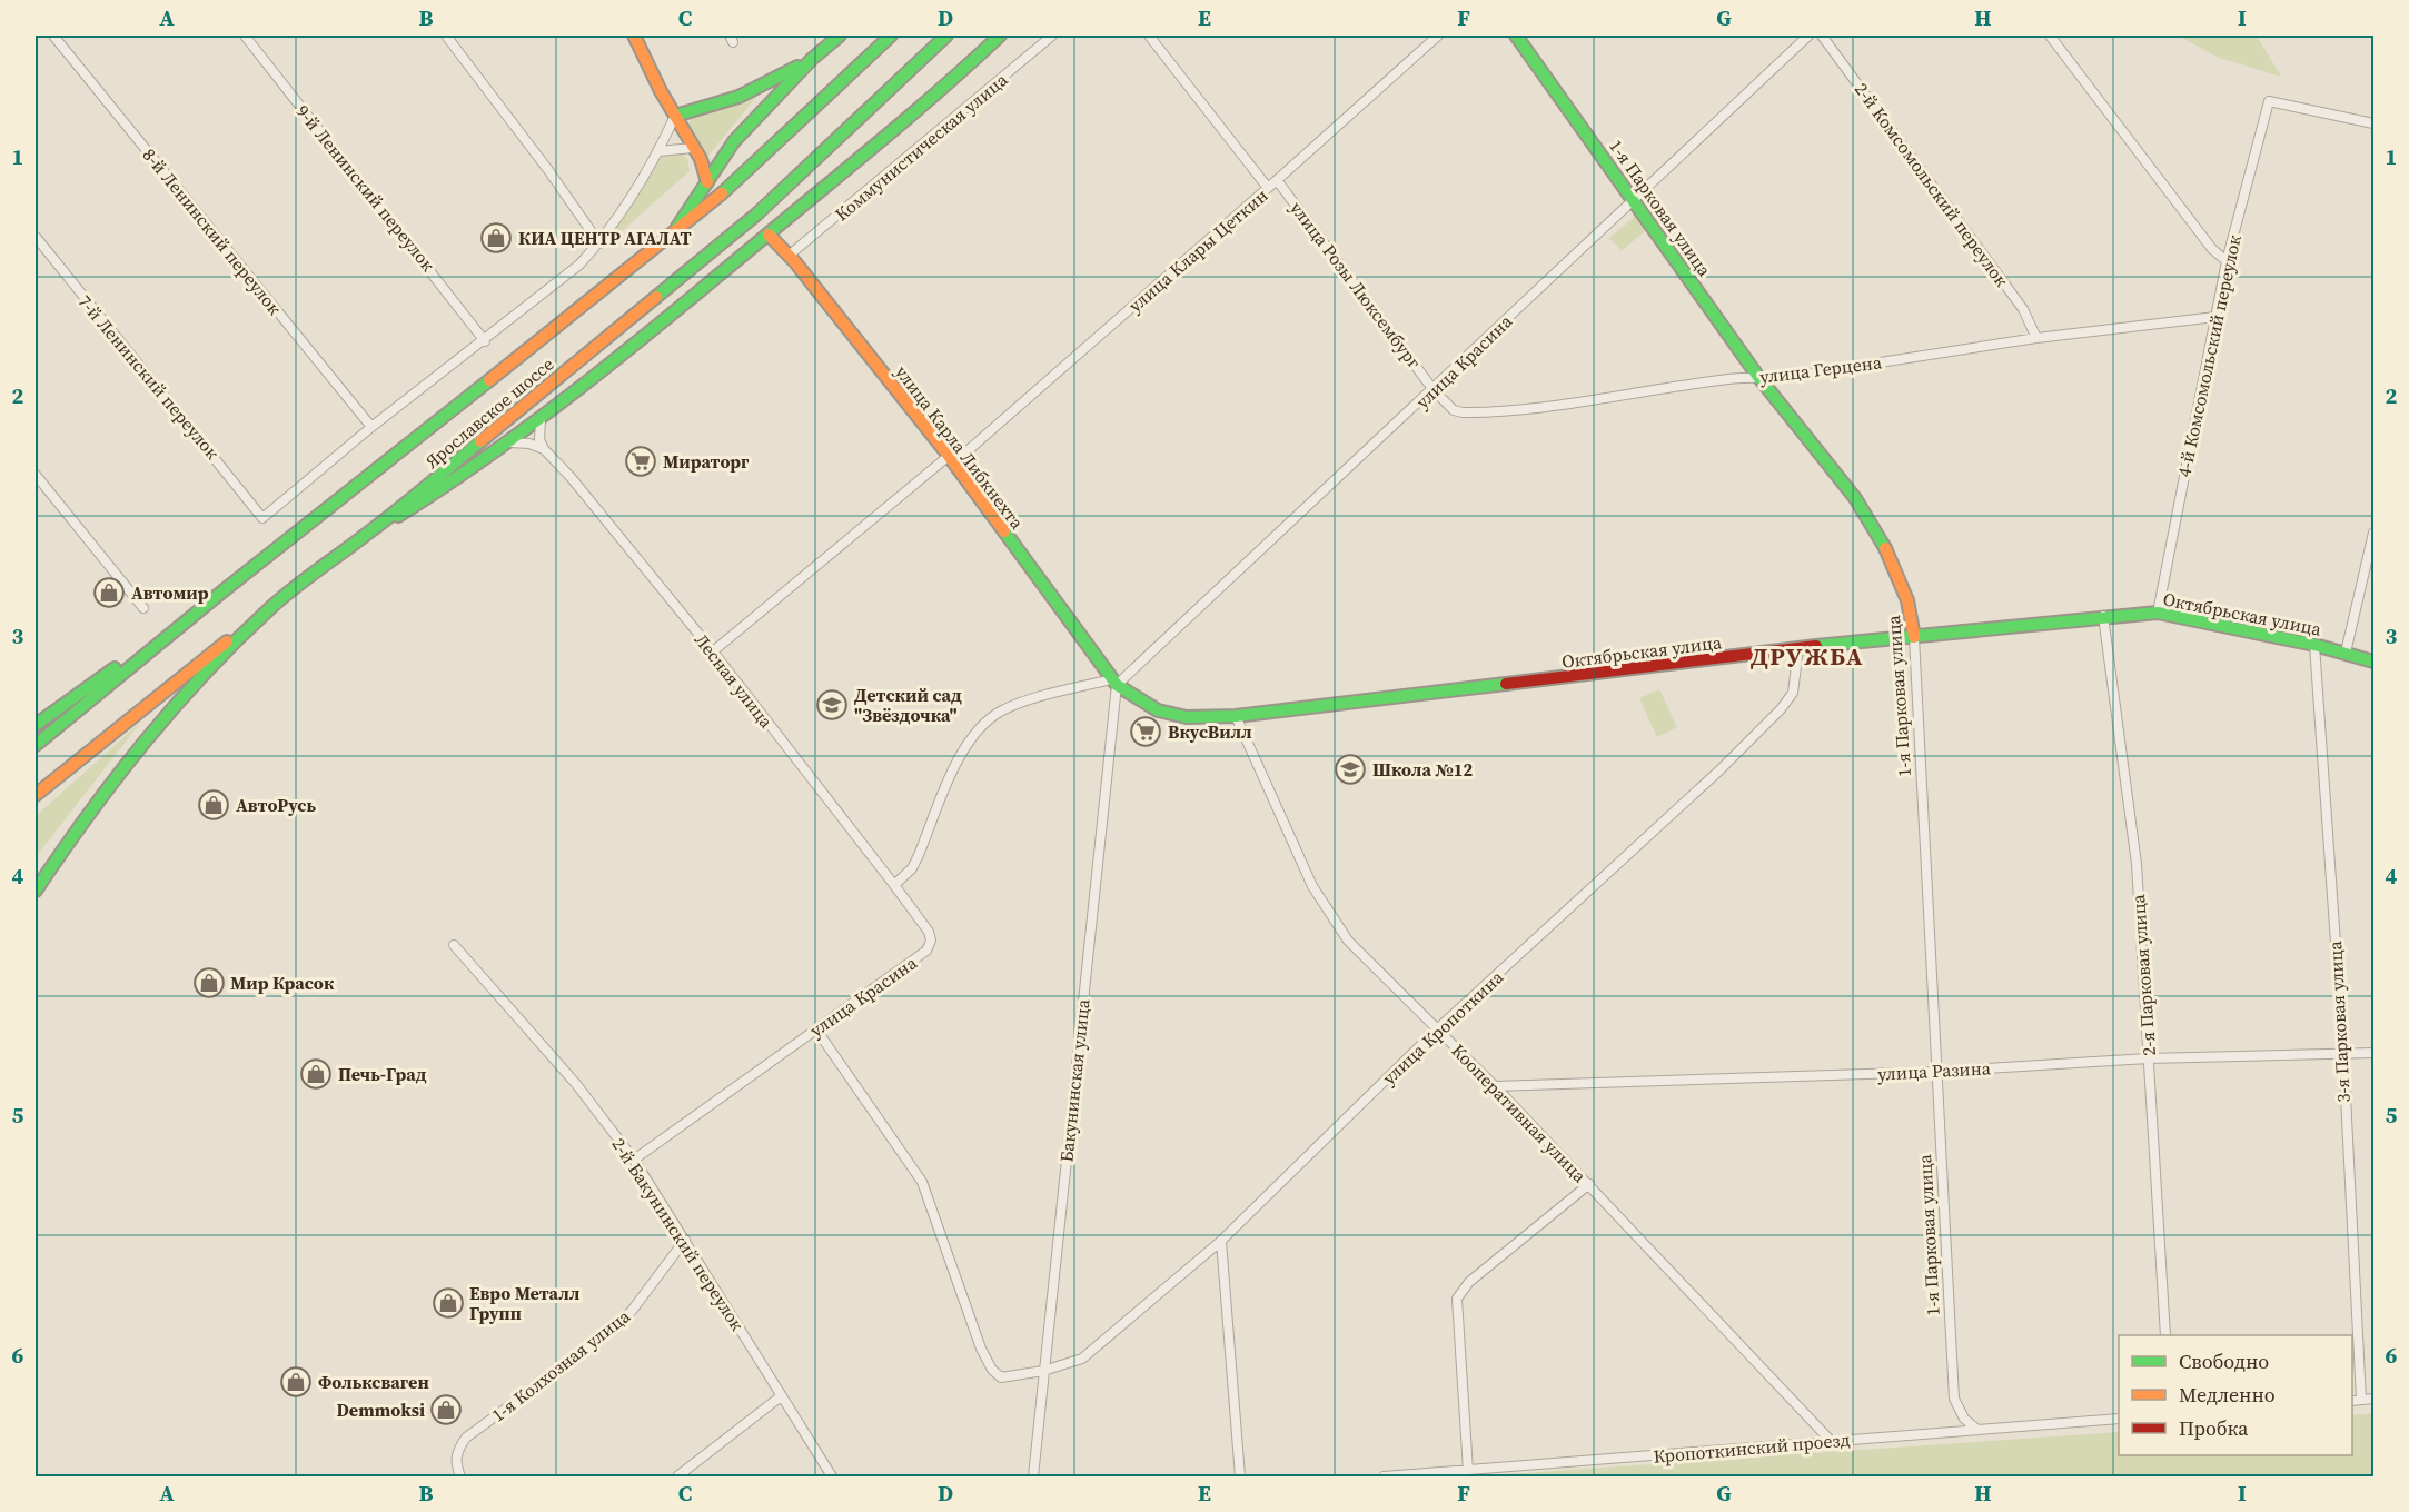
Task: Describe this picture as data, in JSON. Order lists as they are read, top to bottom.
{
  "streets": {
    "main road": [
      "1-я Парковая улица",
      "Ярославское шоссе",
      "улица Карла Либкнехта",
      "Октябрьская улица"
    ],
    "street": [
      "Коммунистическая улица",
      "2-й Комсомольский переулок",
      "9-й Ленинский переулок",
      "8-й Ленинский переулок",
      "улица Клары Цеткин",
      "улица Розы Люксембург",
      "4-й Комсомольский переулок",
      "улица Красина",
      "улица Герцена",
      "7-й Ленинский переулок",
      "Лесная улица",
      "2-я Парковая улица",
      "3-я Парковая улица",
      "улица Кропоткина",
      "улица Разина",
      "Бакунинская улица",
      "Кооперативная улица",
      "2-й Бакунинский переулок",
      "1-я Колхозная улица",
      "Кропоткинский проезд"
    ]
  },
  "crossings": [
    ["Коммунистическая улица", "улица Карла Либкнехта"],
    ["2-й Комсомольский переулок", "улица Герцена"],
    ["1-я Парковая улица", "улица Красина"],
    ["1-я Парковая улица", "улица Герцена"],
    ["1-я Парковая улица", "Октябрьская улица"],
    ["1-я Парковая улица", "улица Разина"],
    ["1-я Парковая улица", "Кропоткинский проезд"],
    ["8-й Ленинский переулок", "7-й Ленинский переулок"],
    ["улица Клары Цеткин", "улица Розы Люксембург"],
    ["улица Клары Цеткин", "улица Карла Либкнехта"],
    ["улица Клары Цеткин", "Лесная улица"],
    ["улица Розы Люксембург", "улица Красина"],
    ["улица Розы Люксембург", "улица Герцена"],
    ["4-й Комсомольский переулок", "улица Герцена"],
    ["4-й Комсомольский переулок", "Октябрьская улица"],
    ["улица Красина", "улица Герцена"],
    ["улица Красина", "улица Карла Либкнехта"],
    ["улица Красина", "Октябрьская улица"],
    ["улица Красина", "Лесная улица"],
    ["улица Красина", "улица Кропоткина"],
    ["улица Красина", "Бакунинская улица"],
    ["улица Красина", "2-й Бакунинский переулок"],
    ["улица Карла Либкнехта", "Октябрьская улица"],
    ["улица Карла Либкнехта", "Бакунинская улица"],
    ["Октябрьская улица", "2-я Парковая улица"],
    ["Октябрьская улица", "3-я Парковая улица"],
    ["Октябрьская улица", "улица Кропоткина"],
    ["Октябрьская улица", "Бакунинская улица"],
    ["Октябрьская улица", "Кооперативная улица"],
    ["2-я Парковая улица", "улица Разина"],
    ["3-я Парковая улица", "улица Разина"],
    ["улица Кропоткина", "Бакунинская улица"],
    ["улица Кропоткина", "Кооперативная улица"],
    ["улица Разина", "Кооперативная улица"],
    ["Кооперативная улица", "Кропоткинский проезд"],
    ["2-й Бакунинский переулок", "1-я Колхозная улица"]
  ],
  "districts": ["ДРУЖБА"],
  "places": {
    "shop": [
      "КИА ЦЕНТР АГАЛАТ",
      "Автомир",
      "АвтоРусь",
      "Мир Красок",
      "Печь-Град",
      "Евро Металл Групп",
      "Фольксваген",
      "Demmoksi"
    ],
    "supermarket": ["Мираторг", "ВкусВилл"],
    "school or university": ["Детский сад \"Звёздочка\"", "Школа №12"]
  },
  "legend": ["Свободно", "Медленно", "Пробка"],
  "grid": {
    "columns": [
      "A",
      "B",
      "C",
      "D",
      "E",
      "F",
      "G",
      "H",
      "I"
    ],
    "rows": [
      "1",
      "2",
      "3",
      "4",
      "5",
      "6"
    ]
  }
}
